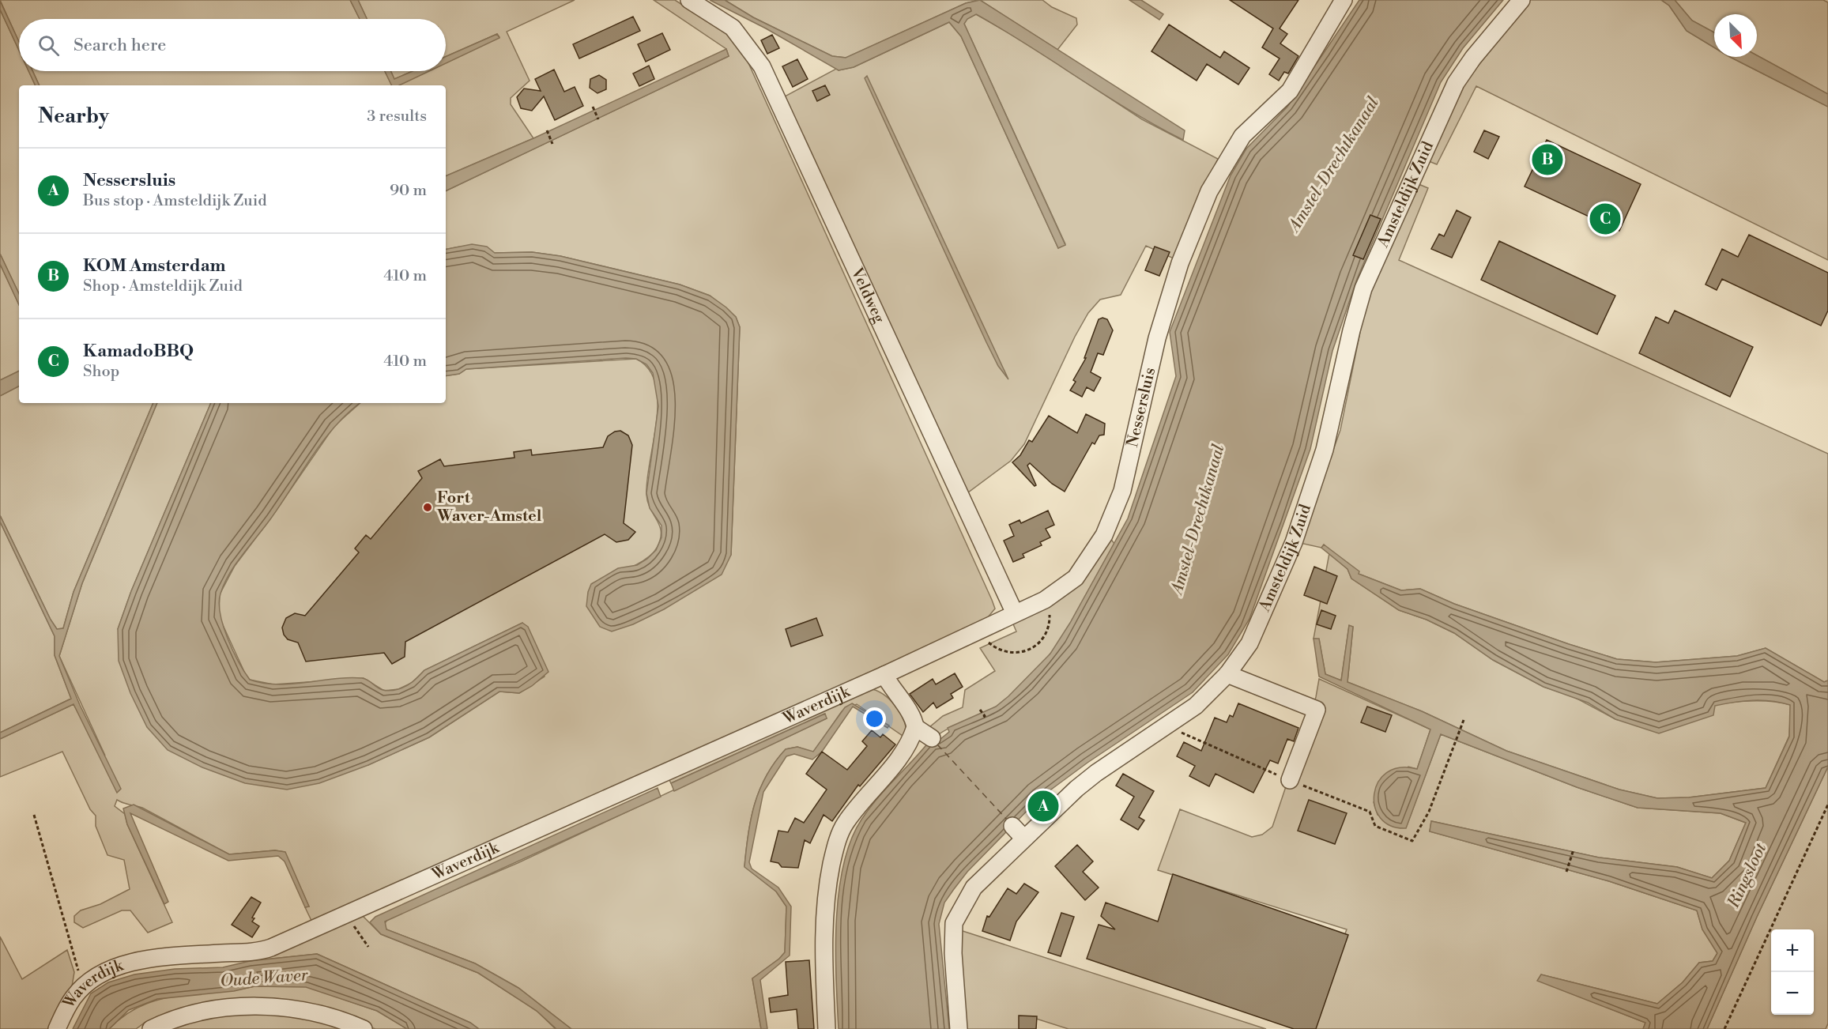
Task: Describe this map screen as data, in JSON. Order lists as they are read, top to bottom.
{
  "streets": {
    "street": [
      "Amsteldijk Zuid",
      "Veldweg",
      "Nessersluis",
      "Waverdijk"
    ]
  },
  "crossings": [
    ["Veldweg", "Nessersluis"],
    ["Nessersluis", "Waverdijk"]
  ],
  "water": ["Amstel-Drechtkanaal", "Ringsloot", "Oude Waver"],
  "places": ["Fort Waver-Amstel"],
  "north": "bottom right",
  "page": {
    "search": "Search here",
    "heading": ["Nearby", "3 results"],
    "pins": ["B", "C", "A"],
    "list": [
      {
        "mark": "A",
        "name": "Nessersluis",
        "note": "Bus stop · Amsteldijk Zuid",
        "value": "90 m"
      },
      {
        "mark": "B",
        "name": "KOM Amsterdam",
        "note": "Shop · Amsteldijk Zuid",
        "value": "410 m"
      },
      {
        "mark": "C",
        "name": "KamadoBBQ",
        "note": "Shop",
        "value": "410 m"
      }
    ],
    "map_buttons": ["+", "−"]
  }
}
